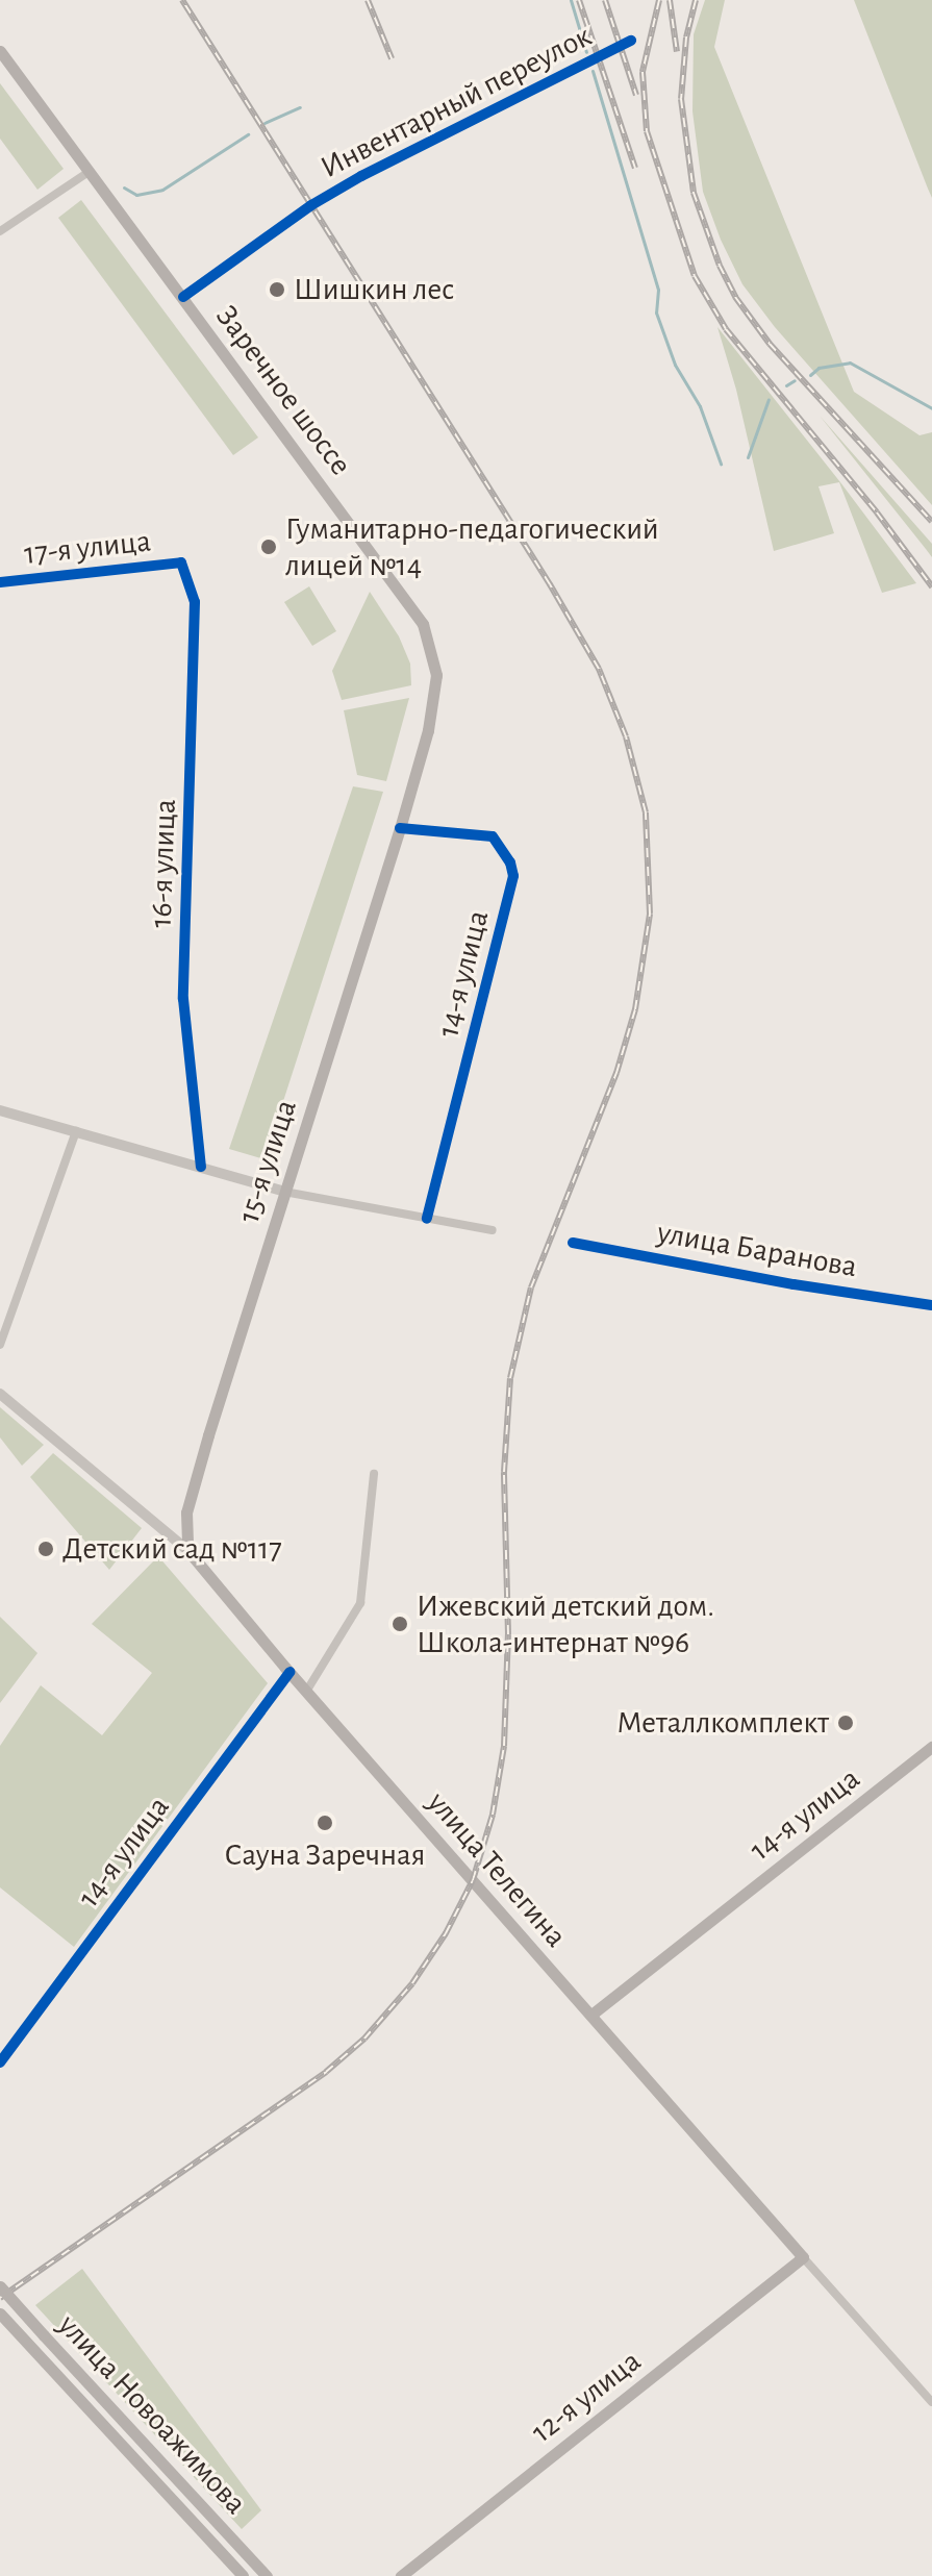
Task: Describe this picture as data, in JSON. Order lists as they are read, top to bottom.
{
  "streets": {
    "main road": [
      "Заречное шоссе",
      "14-я улица",
      "15-я улица",
      "улица Телегина",
      "12-я улица",
      "улица Новоажимова"
    ],
    "street": [
      "Инвентарный переулок",
      "17-я улица",
      "16-я улица",
      "улица Баранова"
    ]
  },
  "crossings": [
    ["Инвентарный переулок", "Заречное шоссе"],
    ["Заречное шоссе", "15-я улица"],
    ["17-я улица", "16-я улица"],
    ["14-я улица", "15-я улица"],
    ["14-я улица", "улица Телегина"],
    ["15-я улица", "улица Телегина"],
    ["улица Телегина", "12-я улица"]
  ],
  "places": [
    "Шишкин лес",
    "Гуманитарно-педагогический лицей №14",
    "Детский сад №117",
    "Ижевский детский дом. Школа-интернат №96",
    "Металлкомплект",
    "Сауна Заречная"
  ]
}
